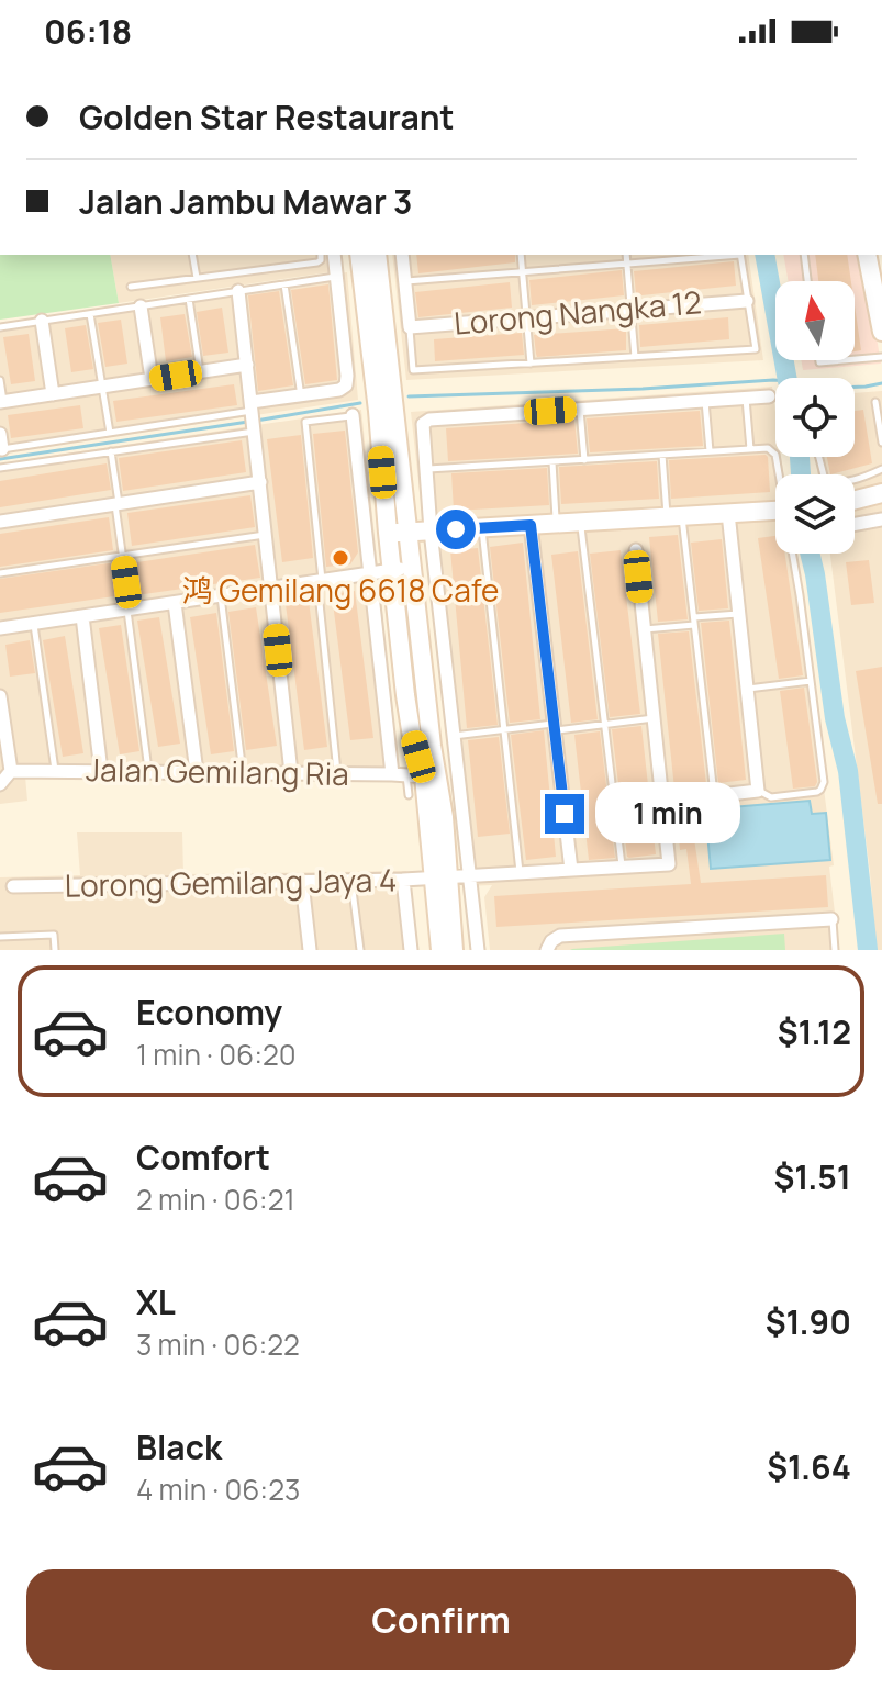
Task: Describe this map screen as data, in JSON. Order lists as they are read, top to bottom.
{
  "streets": {
    "street": ["Lorong Nangka 12", "Jalan Gemilang Ria", "Lorong Gemilang Jaya 4"]
  },
  "places": ["鸿 Gemilang 6618 Cafe"],
  "north": "top",
  "page": {
    "status": "06:18",
    "banner": ["Golden Star Restaurant", "Jalan Jambu Mawar 3"],
    "bubble": "1 min",
    "list": [
      {
        "name": "Economy",
        "note": "1 min · 06:20",
        "value": "$1.12"
      },
      {
        "name": "Comfort",
        "note": "2 min · 06:21",
        "value": "$1.51"
      },
      {
        "name": "XL",
        "note": "3 min · 06:22",
        "value": "$1.90"
      },
      {
        "name": "Black",
        "note": "4 min · 06:23",
        "value": "$1.64"
      }
    ],
    "buttons": "Confirm"
  }
}
